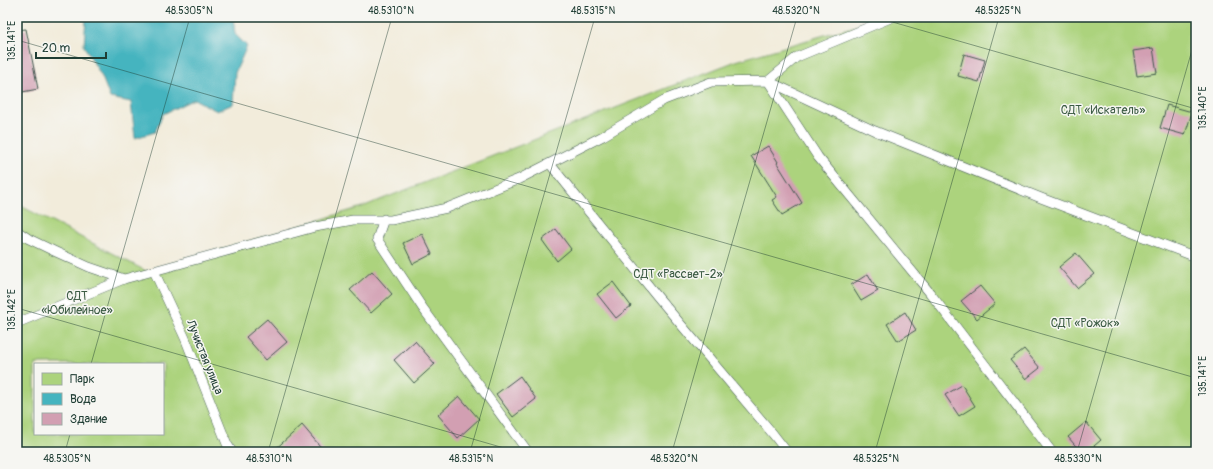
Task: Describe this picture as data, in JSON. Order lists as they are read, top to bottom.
{
  "streets": {
    "lane": ["Лучистая улица"]
  },
  "parks": [
    "СДТ «Искатель»",
    "СДТ «Рассвет-2»",
    "СДТ «Юбилейное»",
    "СДТ «Рожок»"
  ],
  "legend": ["Парк", "Вода", "Здание"],
  "scale_bar": "20 m",
  "coordinates": [
    "48.5305°N",
    "48.5310°N",
    "48.5315°N",
    "48.5320°N",
    "48.5325°N",
    "135.141°E",
    "135.140°E",
    "135.142°E",
    "48.5330°N"
  ]
}
